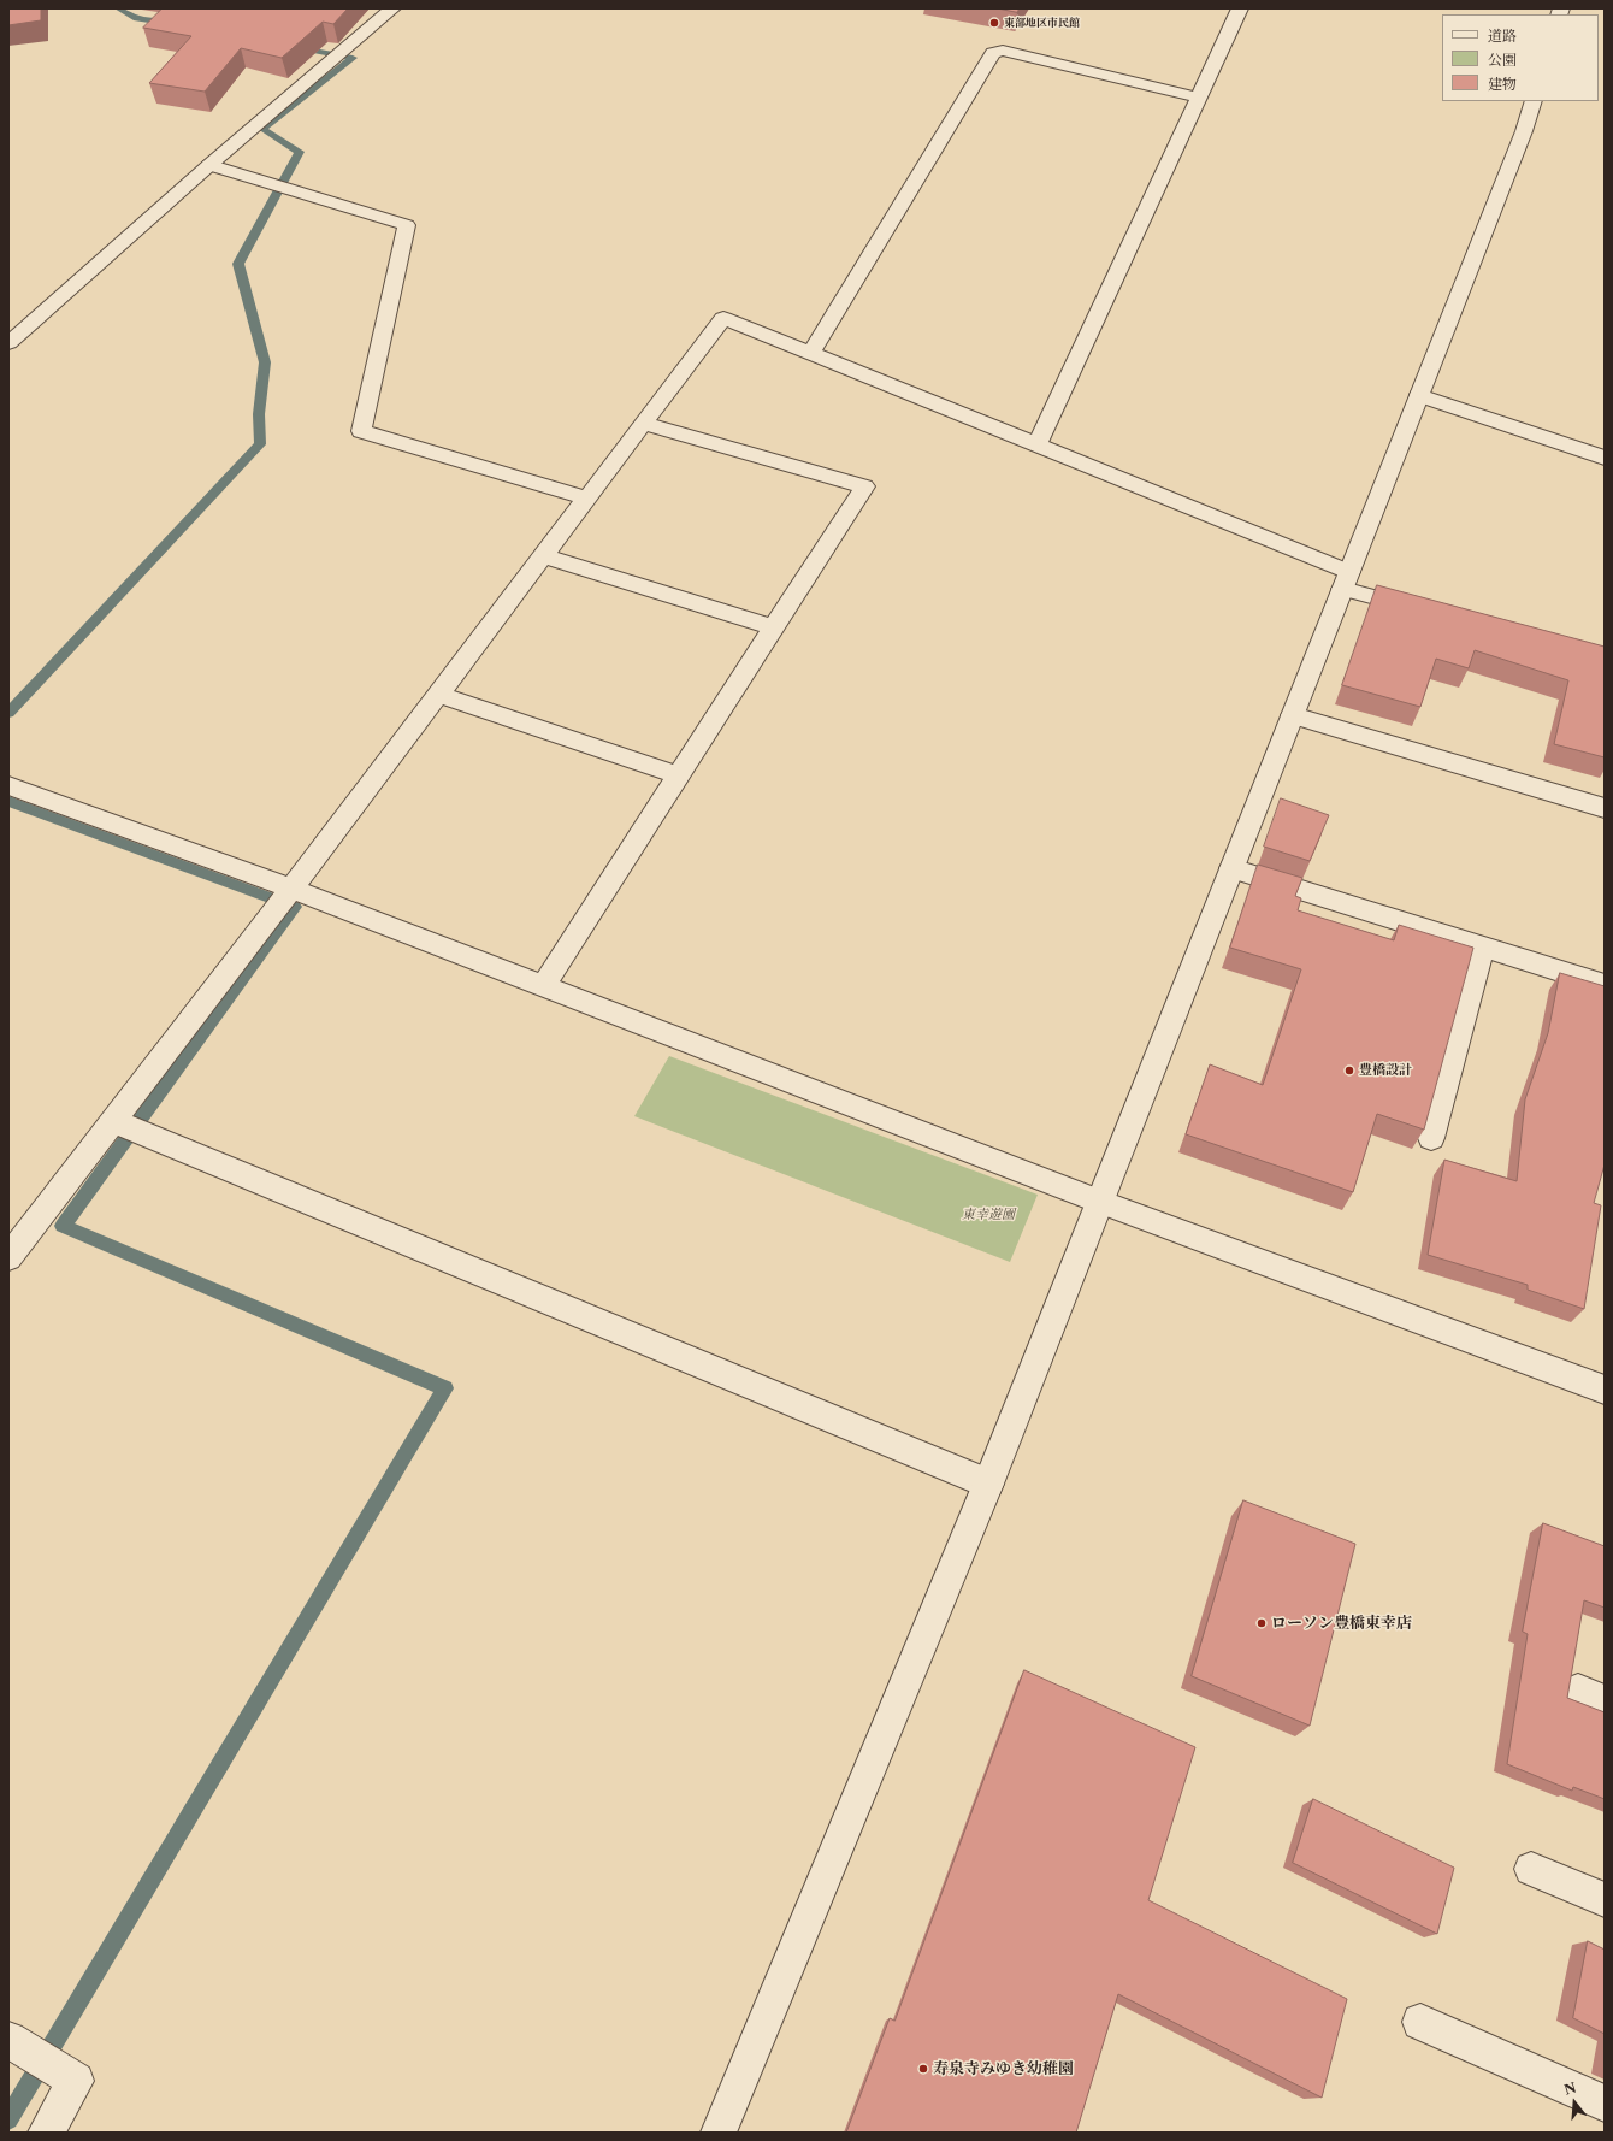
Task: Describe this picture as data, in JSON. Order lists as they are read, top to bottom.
{
  "parks": ["東幸遊園"],
  "places": [
    "東部地区市民館",
    "豊橋設計",
    "ローソン豊橋東幸店",
    "寿泉寺みゆき幼稚園"
  ],
  "legend": ["道路", "公園", "建物"],
  "north": "top"
}
